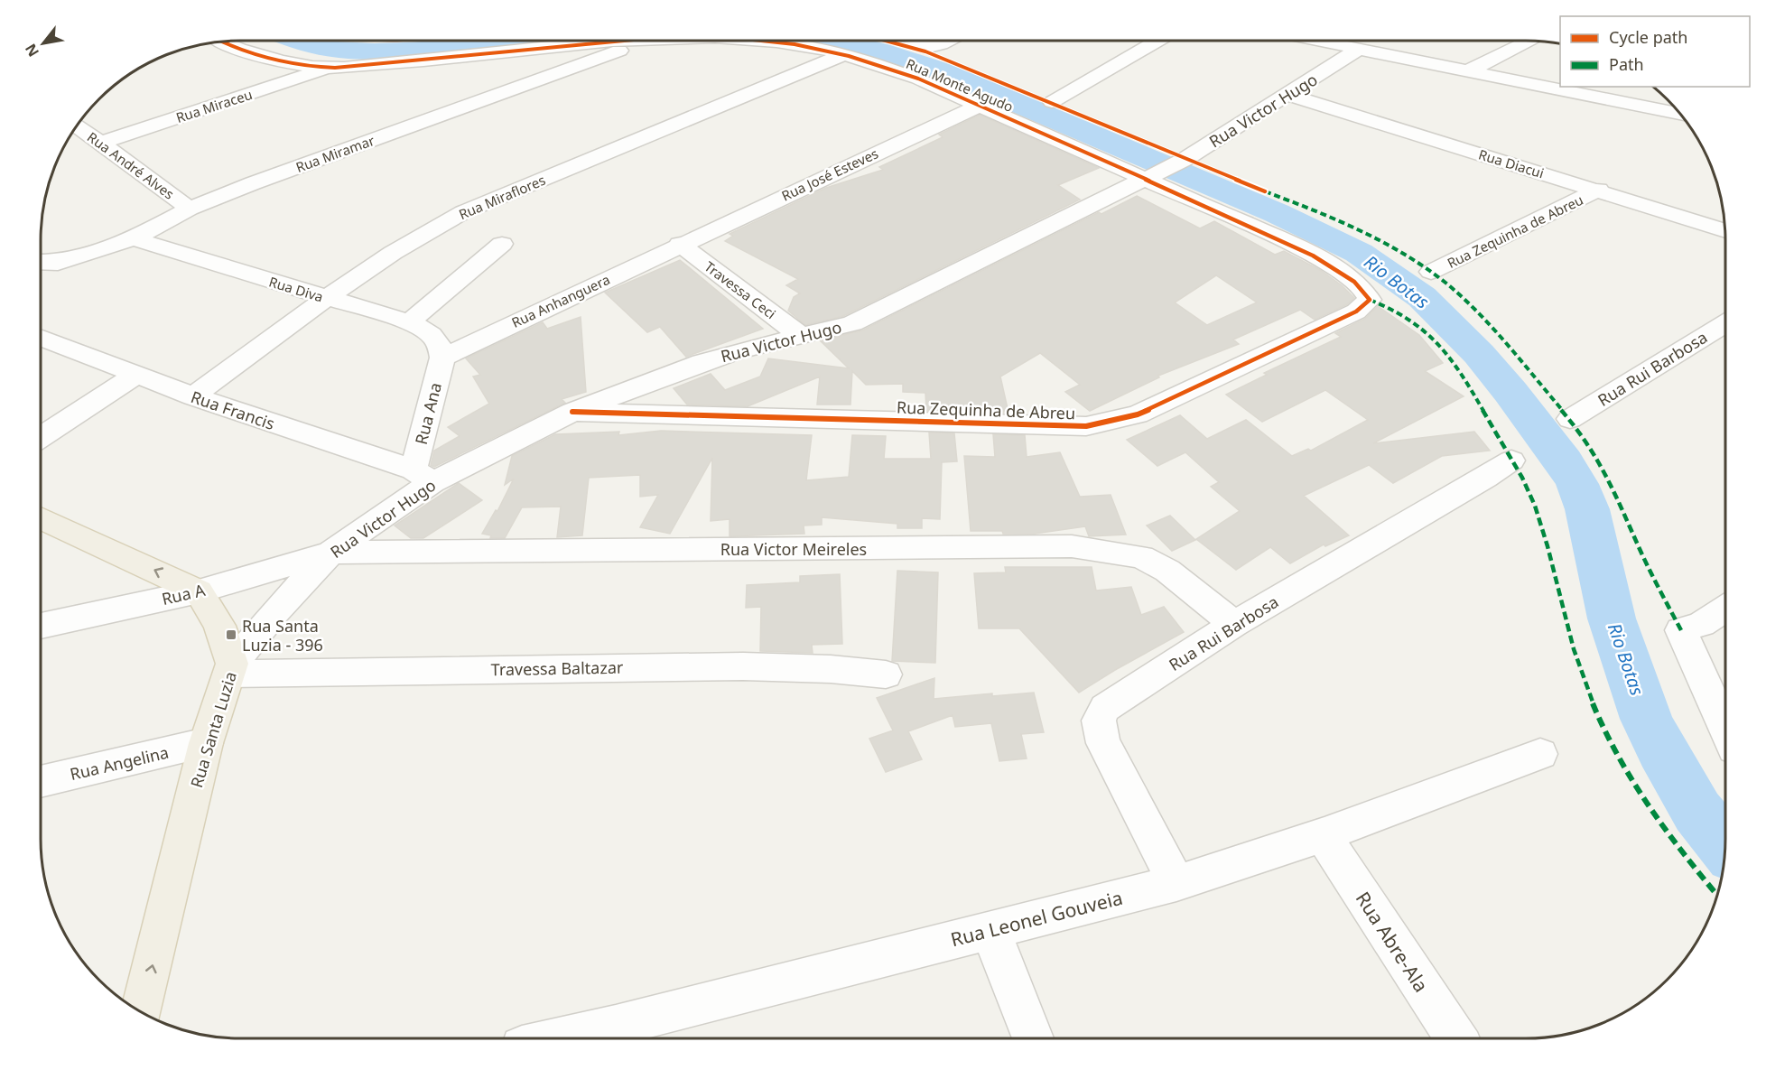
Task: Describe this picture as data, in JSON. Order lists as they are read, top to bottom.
{
  "streets": {
    "main road": ["Rua Santa Luzia"],
    "street": [
      "Rua Monte Agudo",
      "Rua Miraceu",
      "Rua Victor Hugo",
      "Rua Miramar",
      "Rua Diacui",
      "Rua André Alves",
      "Rua José Esteves",
      "Rua Miraflores",
      "Rua Zequinha de Abreu",
      "Rua Diva",
      "Travessa Ceci",
      "Rua Anhanguera",
      "Rua Rui Barbosa",
      "Rua Francis",
      "Rua Ana",
      "Rua Victor Meireles",
      "Rua A",
      "Travessa Baltazar",
      "Rua Angelina",
      "Rua Leonel Gouveia",
      "Rua Abre-Ala"
    ]
  },
  "crossings": [
    ["Rua Monte Agudo", "Rua Miraceu"],
    ["Rua Monte Agudo", "Rua Victor Hugo"],
    ["Rua Monte Agudo", "Rua José Esteves"],
    ["Rua Monte Agudo", "Rua Miraflores"],
    ["Rua Monte Agudo", "Rua Zequinha de Abreu"],
    ["Rua Miraceu", "Rua André Alves"],
    ["Rua Victor Hugo", "Rua Diacui"],
    ["Rua Victor Hugo", "Rua Zequinha de Abreu"],
    ["Rua Victor Hugo", "Travessa Ceci"],
    ["Rua Victor Hugo", "Rua Francis"],
    ["Rua Victor Hugo", "Rua Ana"],
    ["Rua Victor Hugo", "Rua Victor Meireles"],
    ["Rua Victor Hugo", "Rua A"],
    ["Rua Victor Hugo", "Travessa Baltazar"],
    ["Rua Victor Hugo", "Rua Santa Luzia"],
    ["Rua Miramar", "Rua André Alves"],
    ["Rua Miramar", "Rua Diva"],
    ["Rua Diacui", "Rua Zequinha de Abreu"],
    ["Rua José Esteves", "Travessa Ceci"],
    ["Rua José Esteves", "Rua Anhanguera"],
    ["Rua Miraflores", "Rua Diva"],
    ["Rua Miraflores", "Rua Francis"],
    ["Rua Diva", "Rua Anhanguera"],
    ["Rua Diva", "Rua Ana"],
    ["Travessa Ceci", "Rua Anhanguera"],
    ["Rua Anhanguera", "Rua Ana"],
    ["Rua Rui Barbosa", "Rua Victor Meireles"],
    ["Rua Rui Barbosa", "Rua Leonel Gouveia"],
    ["Rua Francis", "Rua Ana"],
    ["Rua Victor Meireles", "Rua A"],
    ["Rua A", "Rua Santa Luzia"],
    ["Travessa Baltazar", "Rua Santa Luzia"],
    ["Rua Santa Luzia", "Rua Angelina"],
    ["Rua Leonel Gouveia", "Rua Abre-Ala"]
  ],
  "one_way": ["Rua Santa Luzia"],
  "water": ["Rio Botas"],
  "places": {
    "transit": ["Rua Santa Luzia - 396"]
  },
  "legend": ["Cycle path", "Path"],
  "north": "bottom left"
}
